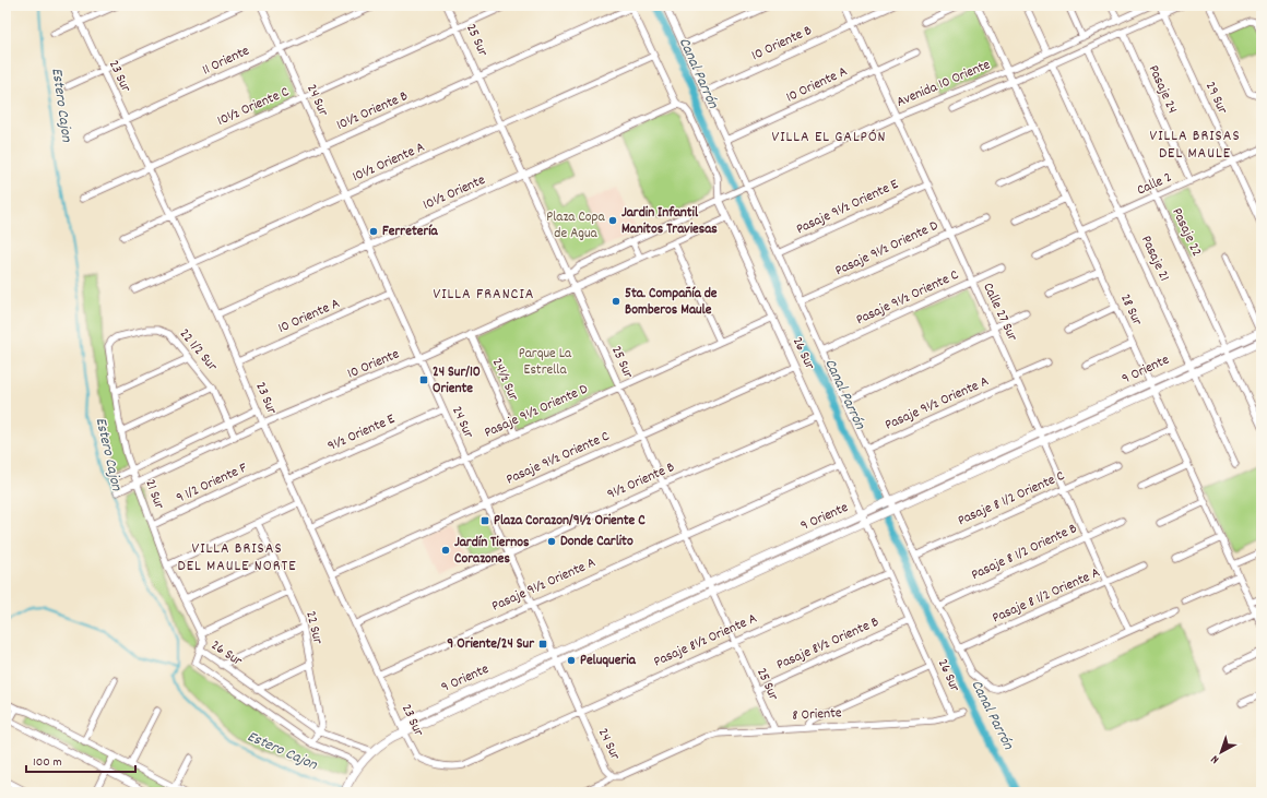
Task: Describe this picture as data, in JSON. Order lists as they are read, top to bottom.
{
  "streets": {
    "street": [
      "25 Sur",
      "10 Oriente B",
      "11 Oriente",
      "23 Sur",
      "Avenida 10 Oriente",
      "10 Oriente A",
      "Pasaje 24",
      "29 Sur",
      "24 Sur",
      "10½ Oriente C",
      "10½ Oriente B",
      "10½ Oriente A",
      "Calle 2",
      "10½ Oriente",
      "Pasaje 9½ Oriente E",
      "Pasaje 22",
      "Pasaje 9½ Oriente D",
      "Pasaje 21",
      "Pasaje 9½ Oriente C",
      "28 Sur",
      "Calle 27 Sur",
      "22 1/2 Sur",
      "26 Sur",
      "10 Oriente",
      "9 Oriente",
      "24½ Sur",
      "Pasaje 9½ Oriente A",
      "9½ Oriente E",
      "9½ Oriente B",
      "9 1/2 Oriente F",
      "21 Sur",
      "Pasaje 8 1/2 Oriente C",
      "Pasaje 8 1/2 Oriente B",
      "Pasaje 8 1/2 Oriente A",
      "22 Sur",
      "Pasaje 8½ Oriente A",
      "Pasaje 8½ Oriente B",
      "8 Oriente"
    ]
  },
  "crossings": [
    ["25 Sur", "10½ Oriente C"],
    ["25 Sur", "10½ Oriente B"],
    ["25 Sur", "10½ Oriente A"],
    ["25 Sur", "10½ Oriente"],
    ["25 Sur", "Pasaje 9½ Oriente D"],
    ["25 Sur", "Pasaje 9½ Oriente C"],
    ["25 Sur", "10 Oriente"],
    ["25 Sur", "9 Oriente"],
    ["25 Sur", "Pasaje 9½ Oriente A"],
    ["25 Sur", "9½ Oriente B"],
    ["25 Sur", "Pasaje 8½ Oriente A"],
    ["25 Sur", "Pasaje 8½ Oriente B"],
    ["25 Sur", "8 Oriente"],
    ["10 Oriente B", "Calle 27 Sur"],
    ["10 Oriente B", "26 Sur"],
    ["11 Oriente", "23 Sur"],
    ["11 Oriente", "24 Sur"],
    ["23 Sur", "10 Oriente A"],
    ["23 Sur", "10½ Oriente C"],
    ["23 Sur", "10½ Oriente B"],
    ["23 Sur", "10½ Oriente A"],
    ["23 Sur", "10½ Oriente"],
    ["23 Sur", "Pasaje 9½ Oriente D"],
    ["23 Sur", "Pasaje 9½ Oriente C"],
    ["23 Sur", "10 Oriente"],
    ["23 Sur", "9 Oriente"],
    ["23 Sur", "Pasaje 9½ Oriente A"],
    ["23 Sur", "9½ Oriente E"],
    ["23 Sur", "9½ Oriente B"],
    ["23 Sur", "9 1/2 Oriente F"],
    ["23 Sur", "Pasaje 8½ Oriente A"],
    ["Avenida 10 Oriente", "Pasaje 24"],
    ["Avenida 10 Oriente", "29 Sur"],
    ["Avenida 10 Oriente", "Pasaje 22"],
    ["Avenida 10 Oriente", "Pasaje 21"],
    ["Avenida 10 Oriente", "28 Sur"],
    ["Avenida 10 Oriente", "Calle 27 Sur"],
    ["Avenida 10 Oriente", "26 Sur"],
    ["10 Oriente A", "24 Sur"],
    ["10 Oriente A", "Calle 27 Sur"],
    ["10 Oriente A", "26 Sur"],
    ["Pasaje 24", "Calle 2"],
    ["29 Sur", "Calle 2"],
    ["24 Sur", "10½ Oriente C"],
    ["24 Sur", "10½ Oriente B"],
    ["24 Sur", "10½ Oriente A"],
    ["24 Sur", "10½ Oriente"],
    ["24 Sur", "Pasaje 9½ Oriente D"],
    ["24 Sur", "Pasaje 9½ Oriente C"],
    ["24 Sur", "10 Oriente"],
    ["24 Sur", "9 Oriente"],
    ["24 Sur", "Pasaje 9½ Oriente A"],
    ["24 Sur", "9½ Oriente E"],
    ["24 Sur", "9½ Oriente B"],
    ["24 Sur", "Pasaje 8½ Oriente A"],
    ["24 Sur", "8 Oriente"],
    ["10½ Oriente B", "26 Sur"],
    ["10½ Oriente A", "26 Sur"],
    ["Calle 2", "Pasaje 22"],
    ["Calle 2", "Pasaje 21"],
    ["Calle 2", "28 Sur"],
    ["10½ Oriente", "26 Sur"],
    ["Pasaje 9½ Oriente E", "Calle 27 Sur"],
    ["Pasaje 9½ Oriente E", "26 Sur"],
    ["Pasaje 22", "9 Oriente"],
    ["Pasaje 9½ Oriente D", "Calle 27 Sur"],
    ["Pasaje 9½ Oriente D", "26 Sur"],
    ["Pasaje 9½ Oriente D", "24½ Sur"],
    ["Pasaje 21", "9 Oriente"],
    ["Pasaje 9½ Oriente C", "Calle 27 Sur"],
    ["Pasaje 9½ Oriente C", "26 Sur"],
    ["28 Sur", "9 Oriente"],
    ["Calle 27 Sur", "26 Sur"],
    ["Calle 27 Sur", "9 Oriente"],
    ["Calle 27 Sur", "Pasaje 9½ Oriente A"],
    ["Calle 27 Sur", "Pasaje 8 1/2 Oriente C"],
    ["Calle 27 Sur", "Pasaje 8 1/2 Oriente B"],
    ["Calle 27 Sur", "Pasaje 8 1/2 Oriente A"],
    ["22 1/2 Sur", "10 Oriente"],
    ["22 1/2 Sur", "21 Sur"],
    ["26 Sur", "10 Oriente"],
    ["26 Sur", "9 Oriente"],
    ["26 Sur", "Pasaje 9½ Oriente A"],
    ["26 Sur", "9½ Oriente B"],
    ["26 Sur", "21 Sur"],
    ["26 Sur", "Pasaje 8 1/2 Oriente C"],
    ["26 Sur", "Pasaje 8 1/2 Oriente B"],
    ["26 Sur", "Pasaje 8 1/2 Oriente A"],
    ["26 Sur", "22 Sur"],
    ["26 Sur", "Pasaje 8½ Oriente A"],
    ["26 Sur", "Pasaje 8½ Oriente B"],
    ["26 Sur", "8 Oriente"],
    ["10 Oriente", "24½ Sur"],
    ["10 Oriente", "21 Sur"],
    ["9 1/2 Oriente F", "21 Sur"]
  ],
  "districts": [
    "VILLA BRISAS DEL MAULE",
    "VILLA EL GALPÓN",
    "VILLA FRANCIA",
    "VILLA BRISAS DEL MAULE NORTE"
  ],
  "water": ["Canal Parrón", "Estero Cajon"],
  "parks": ["Plaza Copa de Agua", "Parque La Estrella"],
  "places": {
    "other": [
      "Jardin Infantil Manitos Traviesas",
      "Ferretería",
      "5ta. Compañía de Bomberos Maule",
      "Donde Carlito",
      "Jardín Tiernos Corazones",
      "Peluqueria"
    ],
    "transit": ["24 Sur/10 Oriente", "Plaza Corazon/9½ Oriente C", "9 Oriente/24 Sur"]
  },
  "scale_bar": "100 m",
  "north": "bottom left"
}
